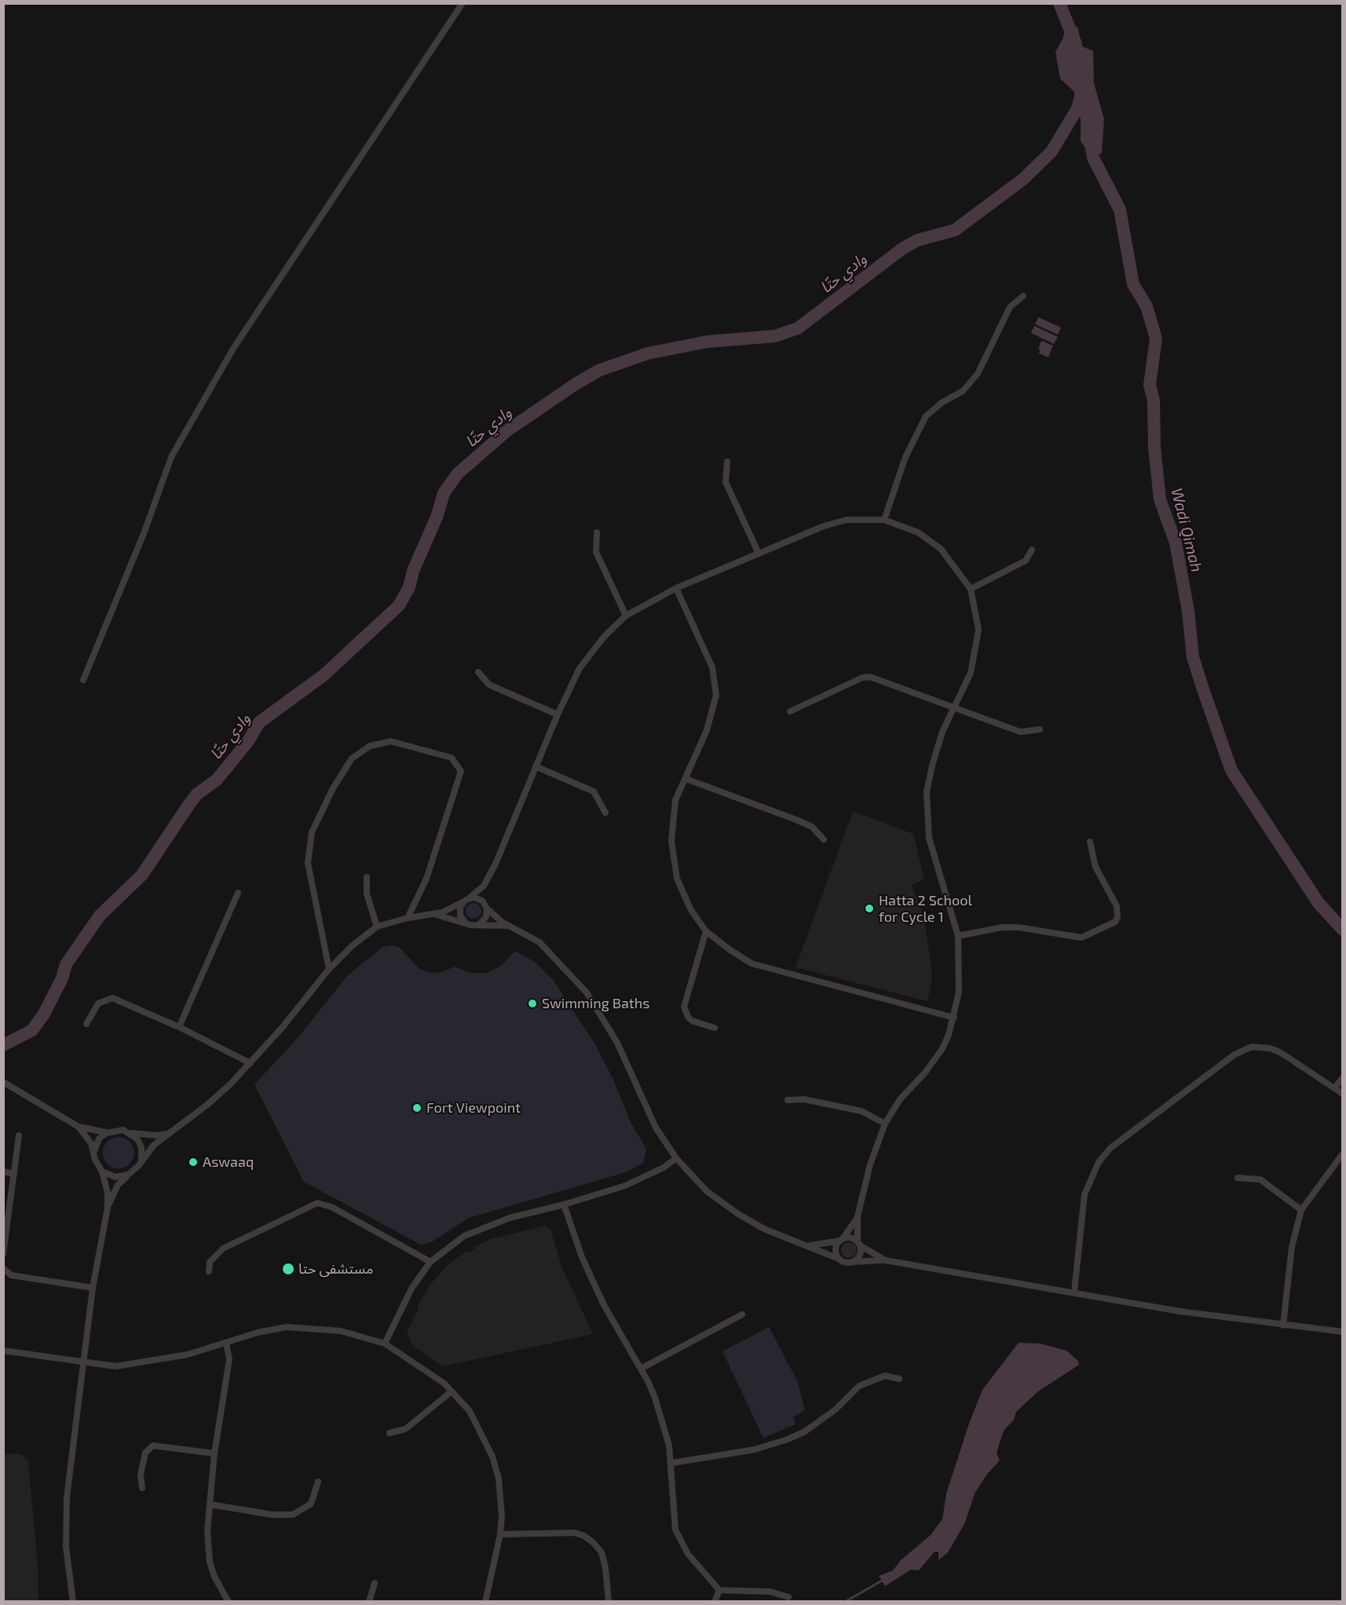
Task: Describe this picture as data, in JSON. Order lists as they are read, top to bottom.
{
  "water": ["وادي حتّا", "Wadi Qimah"],
  "places": [
    "Hatta 2 School for Cycle 1",
    "Swimming Baths",
    "Fort Viewpoint",
    "Aswaaq",
    "مستشفى حتا"
  ]
}
